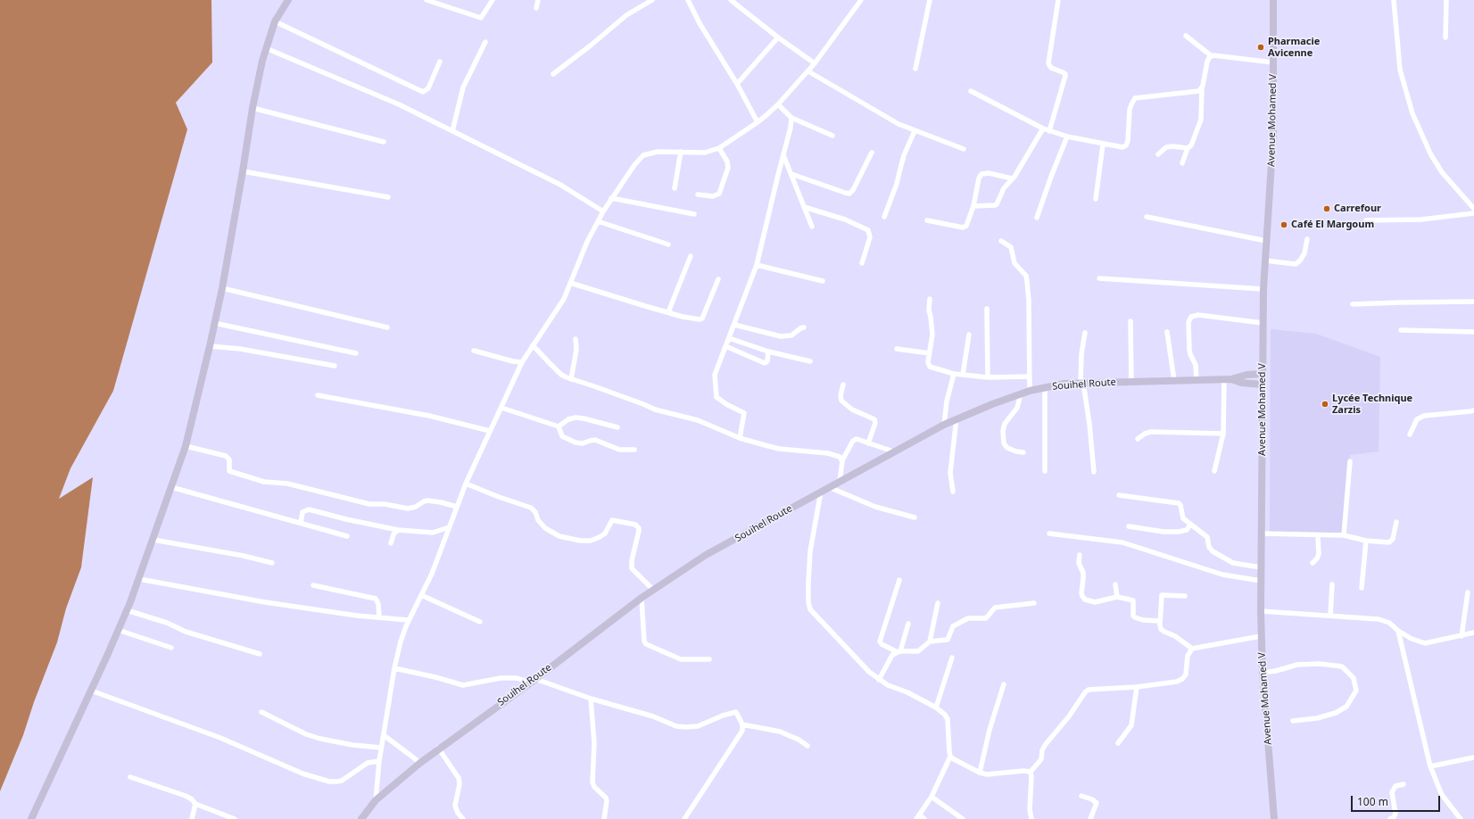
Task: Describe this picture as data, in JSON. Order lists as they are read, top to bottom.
{
  "streets": {
    "main road": ["Avenue Mohamed V", "Souihel Route"]
  },
  "places": [
    "Pharmacie Avicenne",
    "Carrefour",
    "Café El Margoum",
    "Lycée Technique Zarzis"
  ],
  "scale_bar": "100 m"
}
